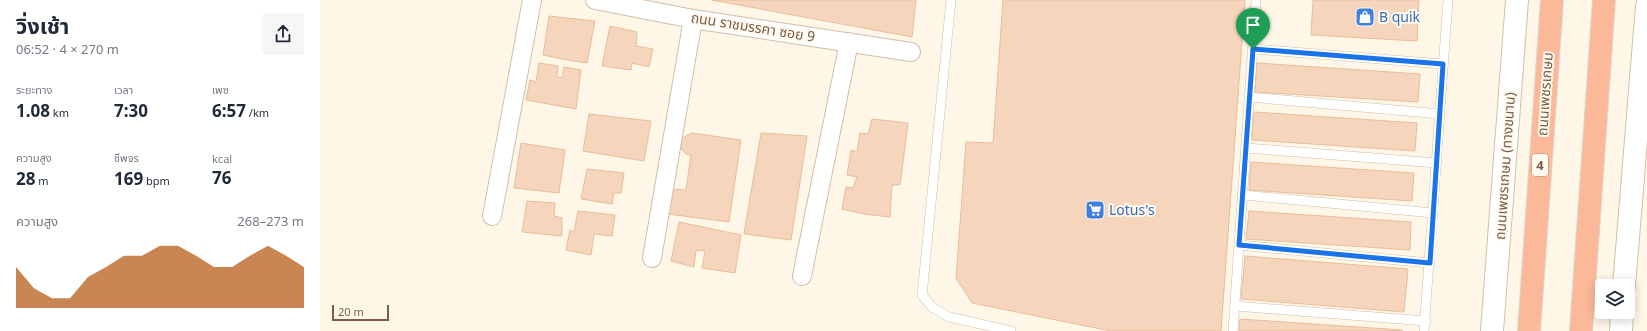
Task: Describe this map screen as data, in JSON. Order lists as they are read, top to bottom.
{
  "streets": {
    "highway": ["ถนนเพชรเกษม", "4"],
    "main road": ["ถนนเพชรเกษม (ทางขนาน)"],
    "street": ["ถนน ราชมรรคา ซอย 9"]
  },
  "places": {
    "shop": ["B quik"],
    "supermarket": ["Lotus's"]
  },
  "scale_bar": "20 m",
  "page": {
    "heading": ["วิ่งเช้า", "06:52 · 4 × 270 m"],
    "stats": [
      ["ระยะทาง", "1.08 km"],
      ["เวลา", "7:30"],
      ["เพซ", "6:57 /km"],
      ["ความสูง", "28 m"],
      ["ชีพจร", "169 bpm"],
      ["kcal", "76"]
    ],
    "chart": ["ความสูง", "268–273 m"],
    "scale": "20 m"
  }
}
